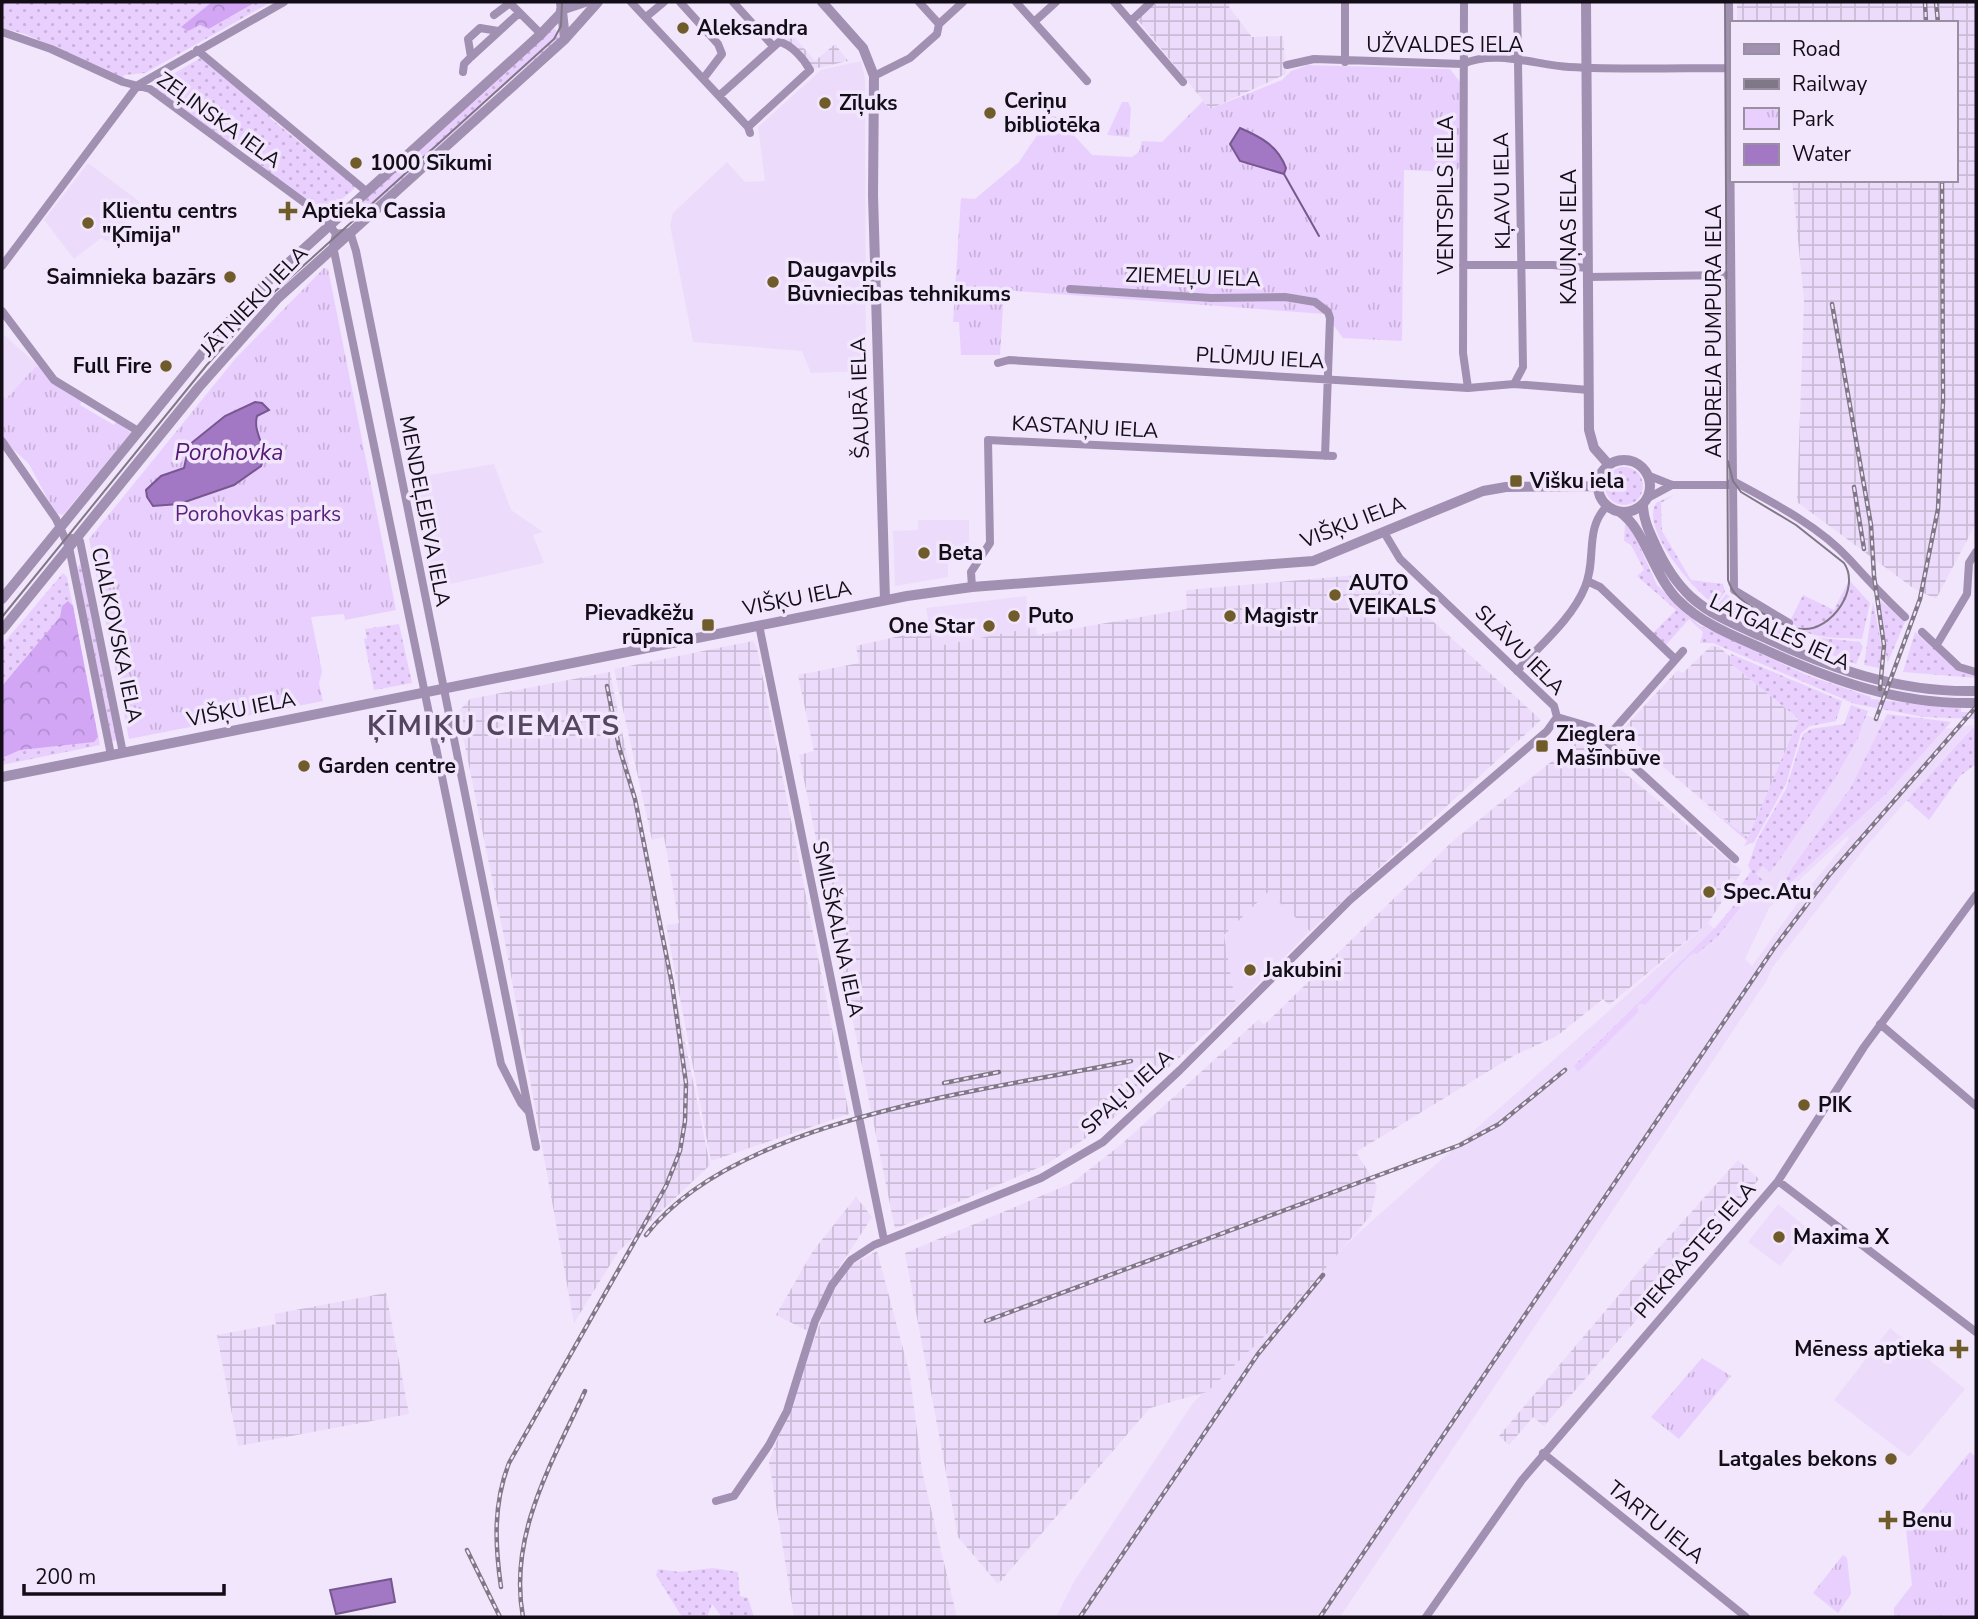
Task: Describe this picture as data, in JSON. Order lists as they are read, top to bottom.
{
  "streets": {
    "street": [
      "UŽVALDES IELA",
      "ZEĻINSKA IELA",
      "KĻAVU IELA",
      "VENTSPILS IELA",
      "KAUŅAS IELA",
      "ZIEMEĻU IELA",
      "JĀTNIEKU IELA",
      "ANDREJA PUMPURA IELA",
      "PLŪMJU IELA",
      "ŠAURĀ IELA",
      "KASTAŅU IELA",
      "MENDEĻEJEVA IELA",
      "VIŠĶU IELA",
      "LATGALES IELA",
      "CIALKOVSKA IELA",
      "SLĀVU IELA",
      "SMILŠKALNA IELA",
      "SPAĻU IELA",
      "PIEKRASTES IELA",
      "TARTU IELA"
    ]
  },
  "crossings": [
    ["UŽVALDES IELA", "KĻAVU IELA"],
    ["UŽVALDES IELA", "VENTSPILS IELA"],
    ["UŽVALDES IELA", "KAUŅAS IELA"],
    ["UŽVALDES IELA", "ANDREJA PUMPURA IELA"],
    ["ZEĻINSKA IELA", "JĀTNIEKU IELA"],
    ["KĻAVU IELA", "PLŪMJU IELA"],
    ["VENTSPILS IELA", "PLŪMJU IELA"],
    ["KAUŅAS IELA", "PLŪMJU IELA"],
    ["KAUŅAS IELA", "VIŠĶU IELA"],
    ["KAUŅAS IELA", "LATGALES IELA"],
    ["ZIEMEĻU IELA", "PLŪMJU IELA"],
    ["ZIEMEĻU IELA", "KASTAŅU IELA"],
    ["JĀTNIEKU IELA", "MENDEĻEJEVA IELA"],
    ["JĀTNIEKU IELA", "CIALKOVSKA IELA"],
    ["PLŪMJU IELA", "KASTAŅU IELA"],
    ["ŠAURĀ IELA", "VIŠĶU IELA"],
    ["KASTAŅU IELA", "VIŠĶU IELA"],
    ["MENDEĻEJEVA IELA", "VIŠĶU IELA"],
    ["VIŠĶU IELA", "LATGALES IELA"],
    ["VIŠĶU IELA", "CIALKOVSKA IELA"],
    ["VIŠĶU IELA", "SLĀVU IELA"],
    ["VIŠĶU IELA", "SMILŠKALNA IELA"],
    ["SLĀVU IELA", "SPAĻU IELA"],
    ["SMILŠKALNA IELA", "SPAĻU IELA"],
    ["PIEKRASTES IELA", "TARTU IELA"]
  ],
  "districts": ["ĶĪMIĶU CIEMATS"],
  "water": ["Porohovka"],
  "parks": ["Porohovkas parks"],
  "places": {
    "other": [
      "Aleksandra",
      "Zīļuks",
      "Ceriņu bibliotēka",
      "1000 Sīkumi",
      "Klientu centrs \"Ķīmija\"",
      "Saimnieka bazārs",
      "Daugavpils Būvniecības tehnikums",
      "Full Fire",
      "Beta",
      "AUTO VEIKALS",
      "Puto",
      "Magistr",
      "One Star",
      "Garden centre",
      "Spec.Atu",
      "Jakubini",
      "PIK",
      "Maxima X",
      "Latgales bekons"
    ],
    "health": ["Aptieka Cassia", "Mēness aptieka", "Benu"],
    "transit": ["Višku iela", "Pievadkēžu rūpnīca", "Zieglera Mašīnbūve"]
  },
  "legend": [
    "Road",
    "Railway",
    "Park",
    "Water"
  ],
  "scale_bar": "200 m"
}
